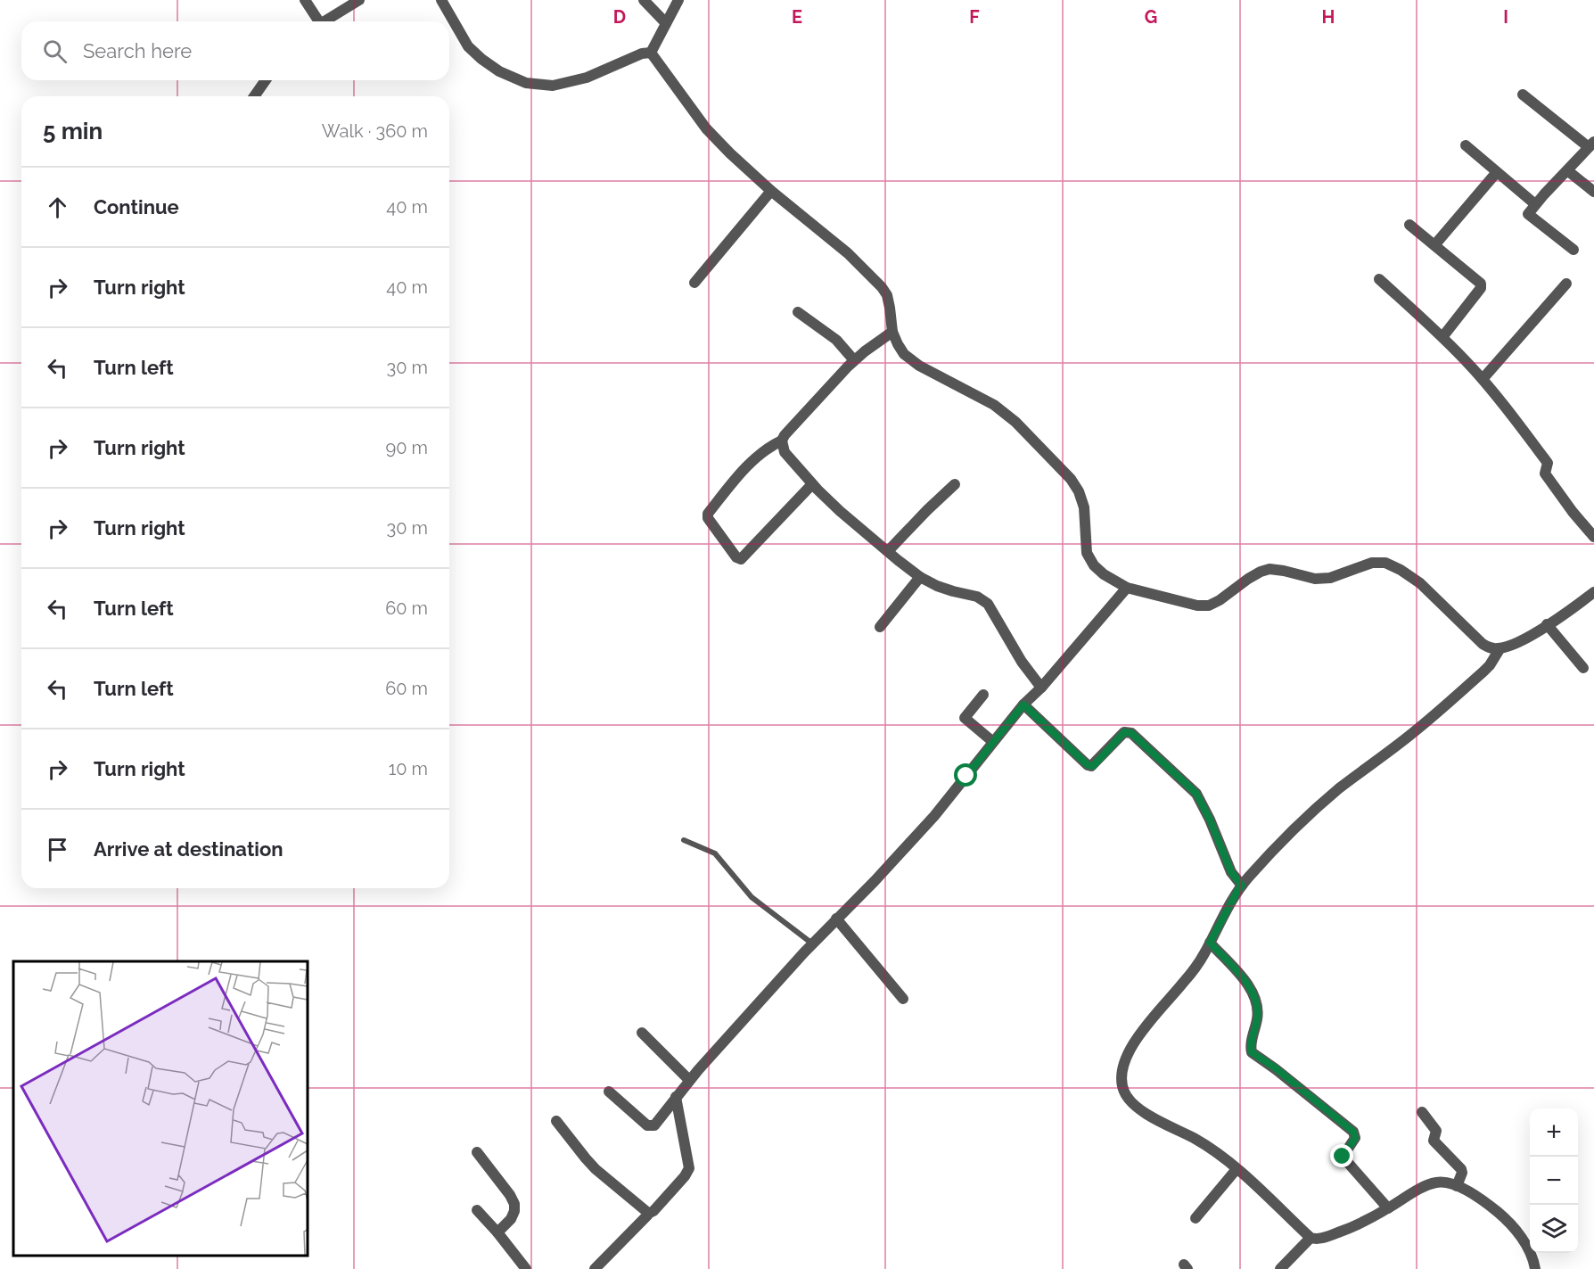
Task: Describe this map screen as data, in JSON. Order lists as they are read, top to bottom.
{
  "page": {
    "search": "Search here",
    "heading": ["5 min", "Walk · 360 m"],
    "list": [
      ["Continue", "40 m"],
      ["Turn right", "40 m"],
      ["Turn left", "30 m"],
      ["Turn right", "90 m"],
      ["Turn right", "30 m"],
      ["Turn left", "60 m"],
      ["Turn left", "60 m"],
      ["Turn right", "10 m"],
      "Arrive at destination"
    ],
    "map_buttons": ["+", "−"]
  },
  "grid": {
    "columns": [
      "D",
      "E",
      "F",
      "G",
      "H",
      "I"
    ]
  }
}
